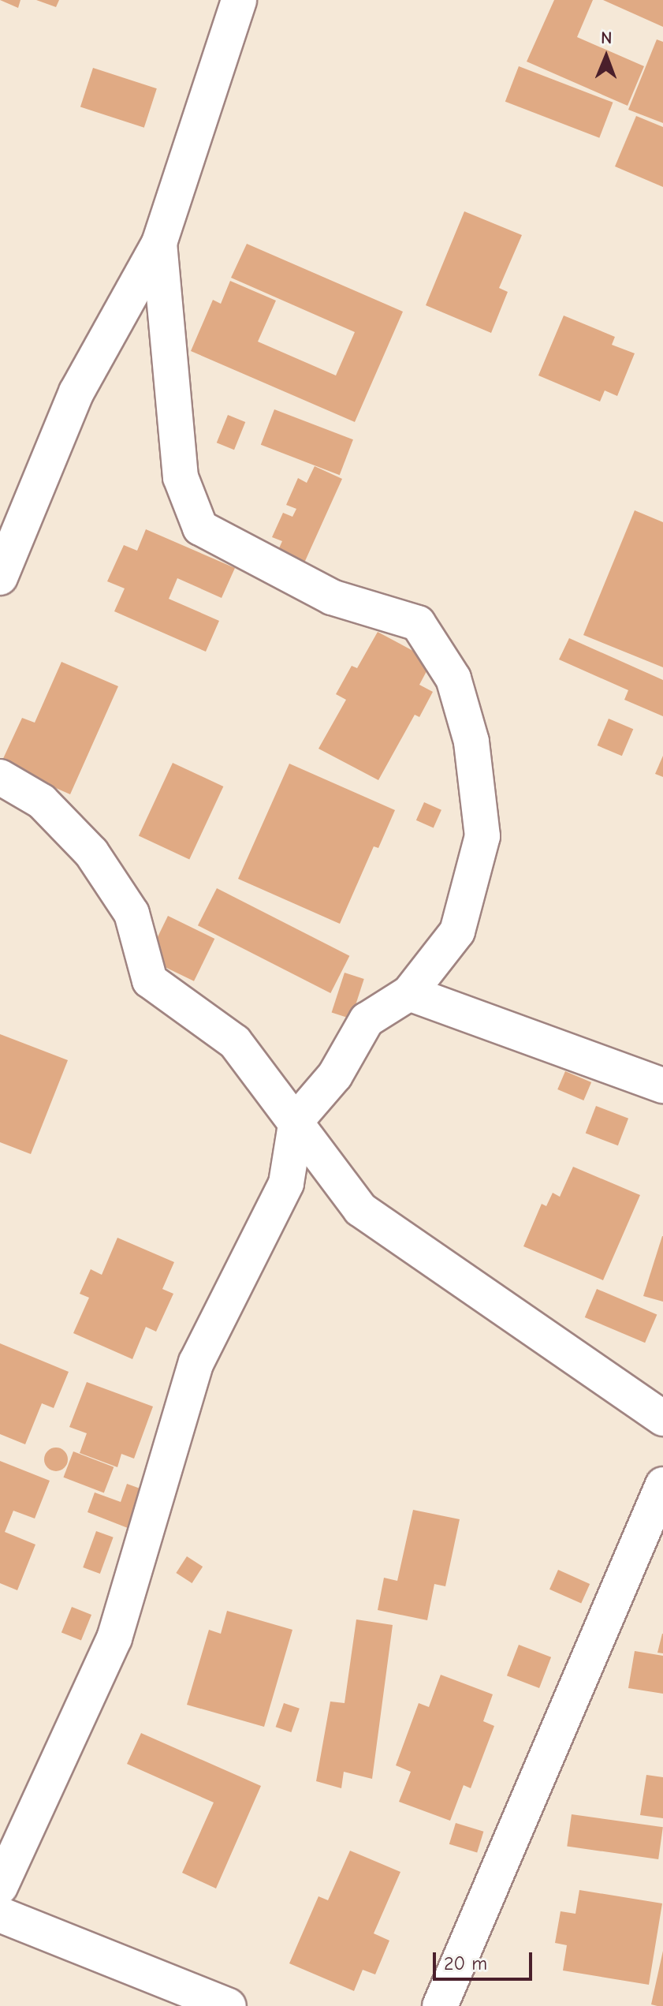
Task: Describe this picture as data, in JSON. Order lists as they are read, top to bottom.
{
  "scale_bar": "20 m",
  "north": "top"
}
